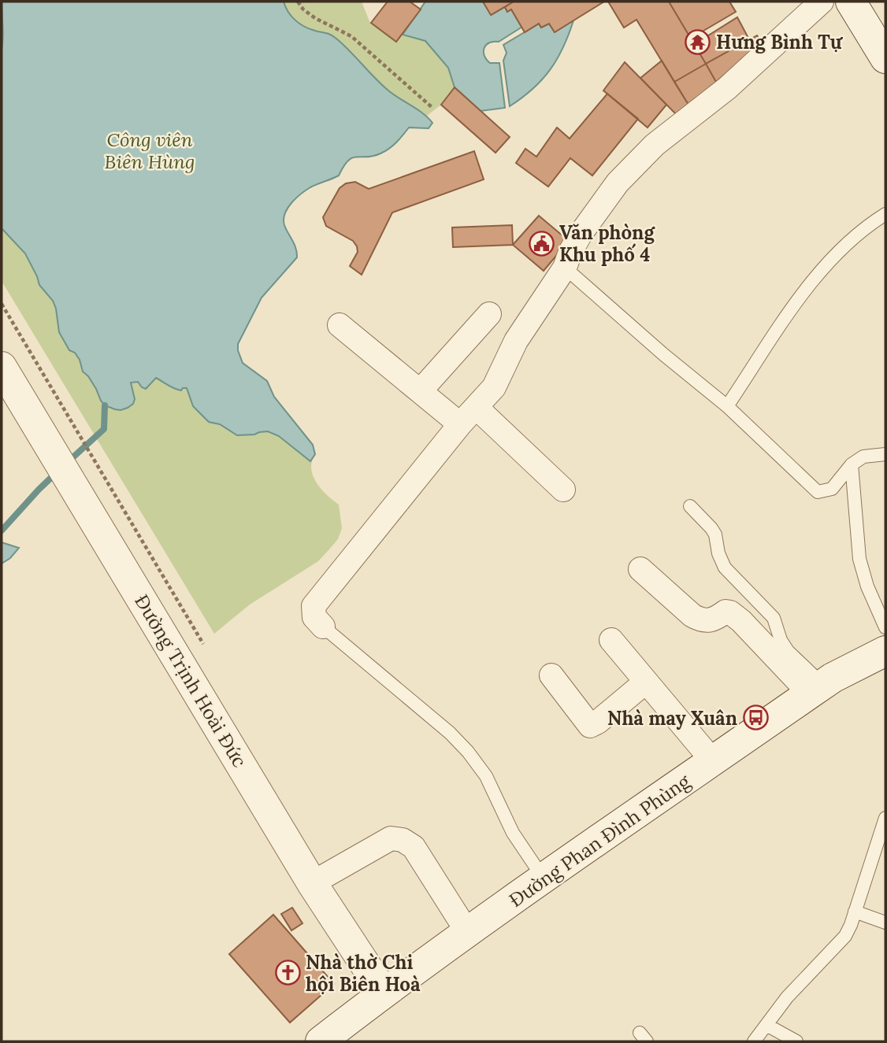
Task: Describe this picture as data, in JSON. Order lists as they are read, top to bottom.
{
  "streets": {
    "street": ["Đường Trịnh Hoài Đức", "Đường Phan Đình Phùng"]
  },
  "crossings": [
    ["Đường Trịnh Hoài Đức", "Đường Phan Đình Phùng"]
  ],
  "parks": ["Công viên Biên Hùng"],
  "places": {
    "temple": ["Hưng Bình Tự"],
    "public building": ["Văn phòng Khu phố 4"],
    "bus stop": ["Nhà may Xuân"],
    "church": ["Nhà thờ Chi hội Biên Hoà"]
  }
}
